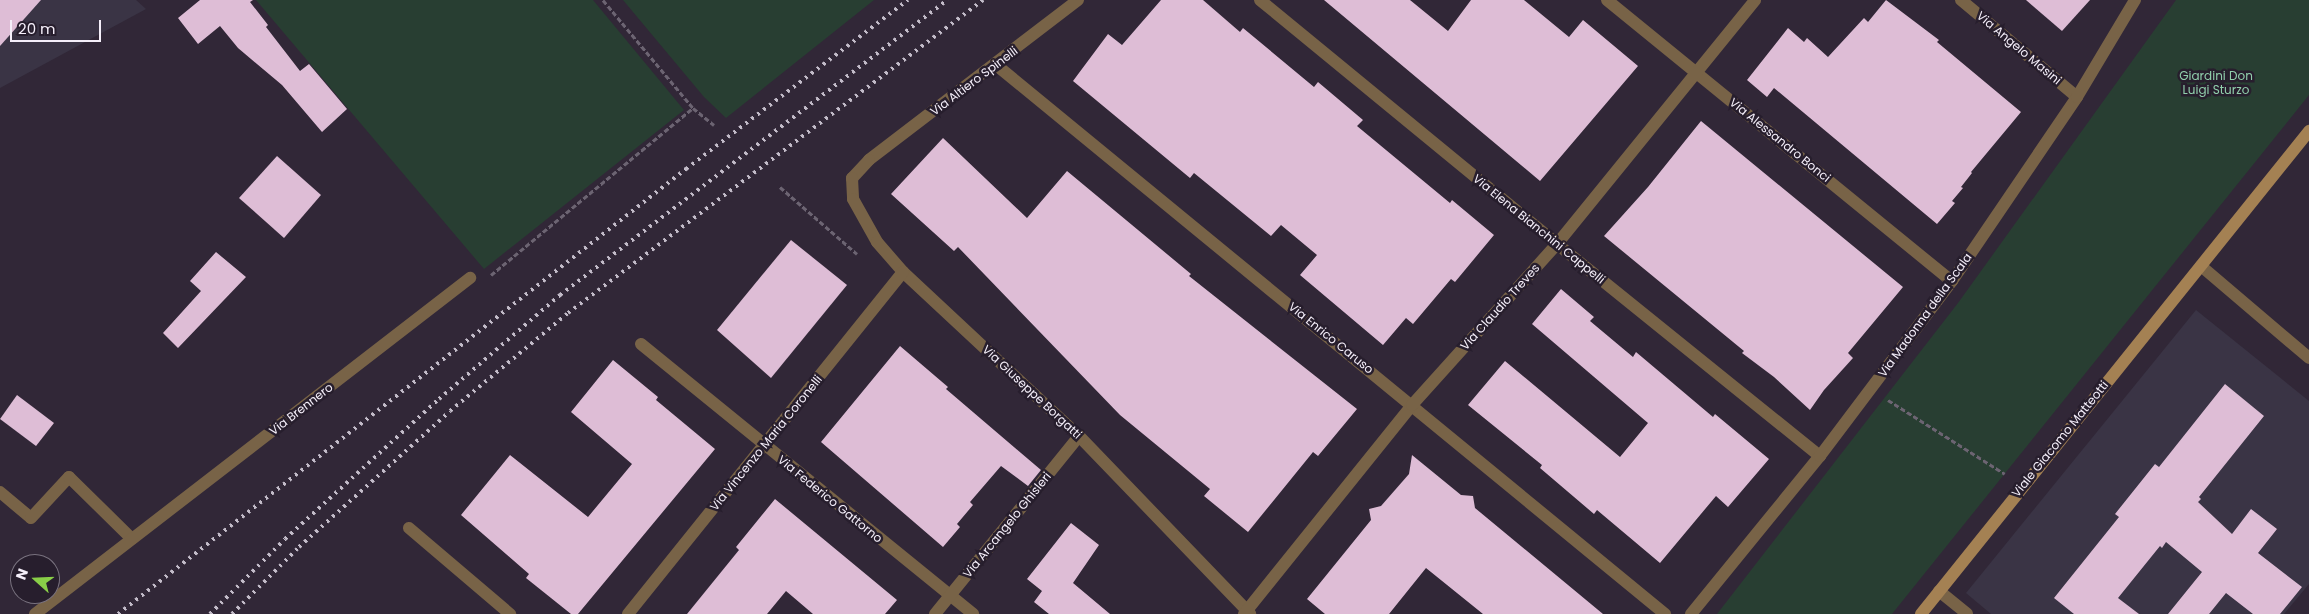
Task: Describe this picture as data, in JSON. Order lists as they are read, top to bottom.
{
  "streets": {
    "main road": ["Viale Giacomo Matteotti"],
    "street": [
      "Via Angelo Masini",
      "Via Altiero Spinelli",
      "Via Alessandro Bonci",
      "Via Elena Bianchini Cappelli",
      "Via Claudio Treves",
      "Via Madonna della Scala",
      "Via Enrico Caruso",
      "Via Giuseppe Borgatti",
      "Via Brennero",
      "Via Vincenzo Maria Coronelli",
      "Via Federico Gattorno",
      "Via Arcangelo Ghisleri"
    ]
  },
  "crossings": [
    ["Via Angelo Masini", "Via Madonna della Scala"],
    ["Via Altiero Spinelli", "Via Enrico Caruso"],
    ["Via Altiero Spinelli", "Via Giuseppe Borgatti"],
    ["Via Alessandro Bonci", "Via Claudio Treves"],
    ["Via Alessandro Bonci", "Via Madonna della Scala"],
    ["Via Elena Bianchini Cappelli", "Via Claudio Treves"],
    ["Via Elena Bianchini Cappelli", "Via Madonna della Scala"],
    ["Via Claudio Treves", "Via Enrico Caruso"],
    ["Via Claudio Treves", "Via Giuseppe Borgatti"],
    ["Via Giuseppe Borgatti", "Via Vincenzo Maria Coronelli"],
    ["Via Giuseppe Borgatti", "Via Arcangelo Ghisleri"],
    ["Via Vincenzo Maria Coronelli", "Via Federico Gattorno"],
    ["Via Federico Gattorno", "Via Arcangelo Ghisleri"]
  ],
  "parks": ["Giardini Don Luigi Sturzo"],
  "scale_bar": "20 m",
  "north": "left"
}
